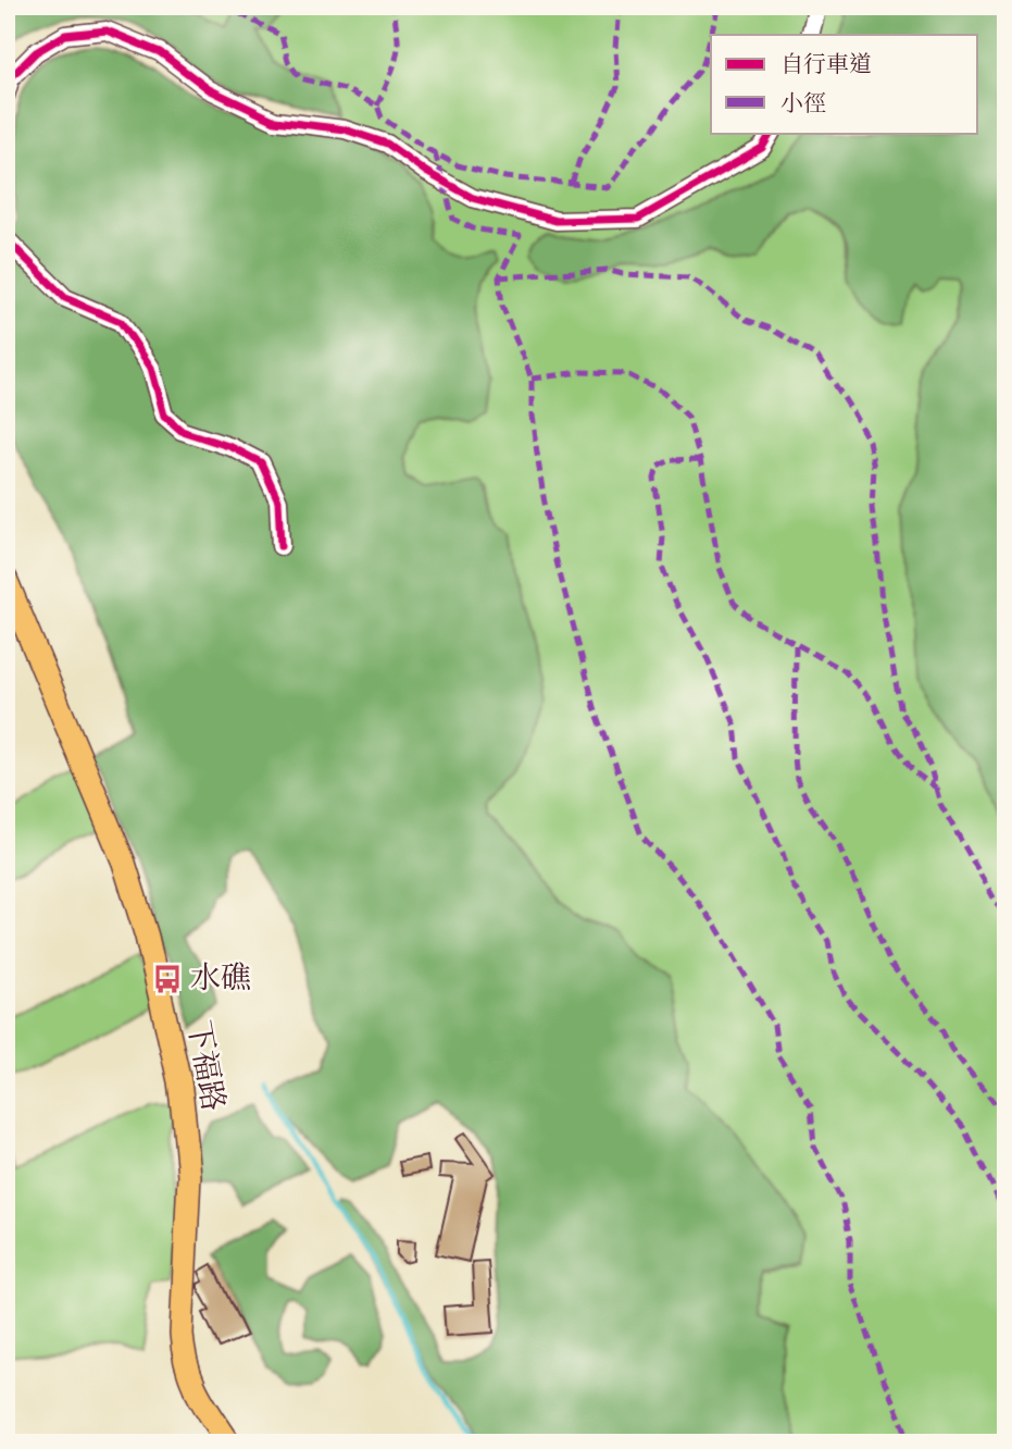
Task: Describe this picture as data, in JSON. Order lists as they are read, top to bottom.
{
  "streets": {
    "main road": ["下福路"]
  },
  "places": {
    "bus stop": ["水礁"]
  },
  "legend": ["自行車道", "小徑"]
}
